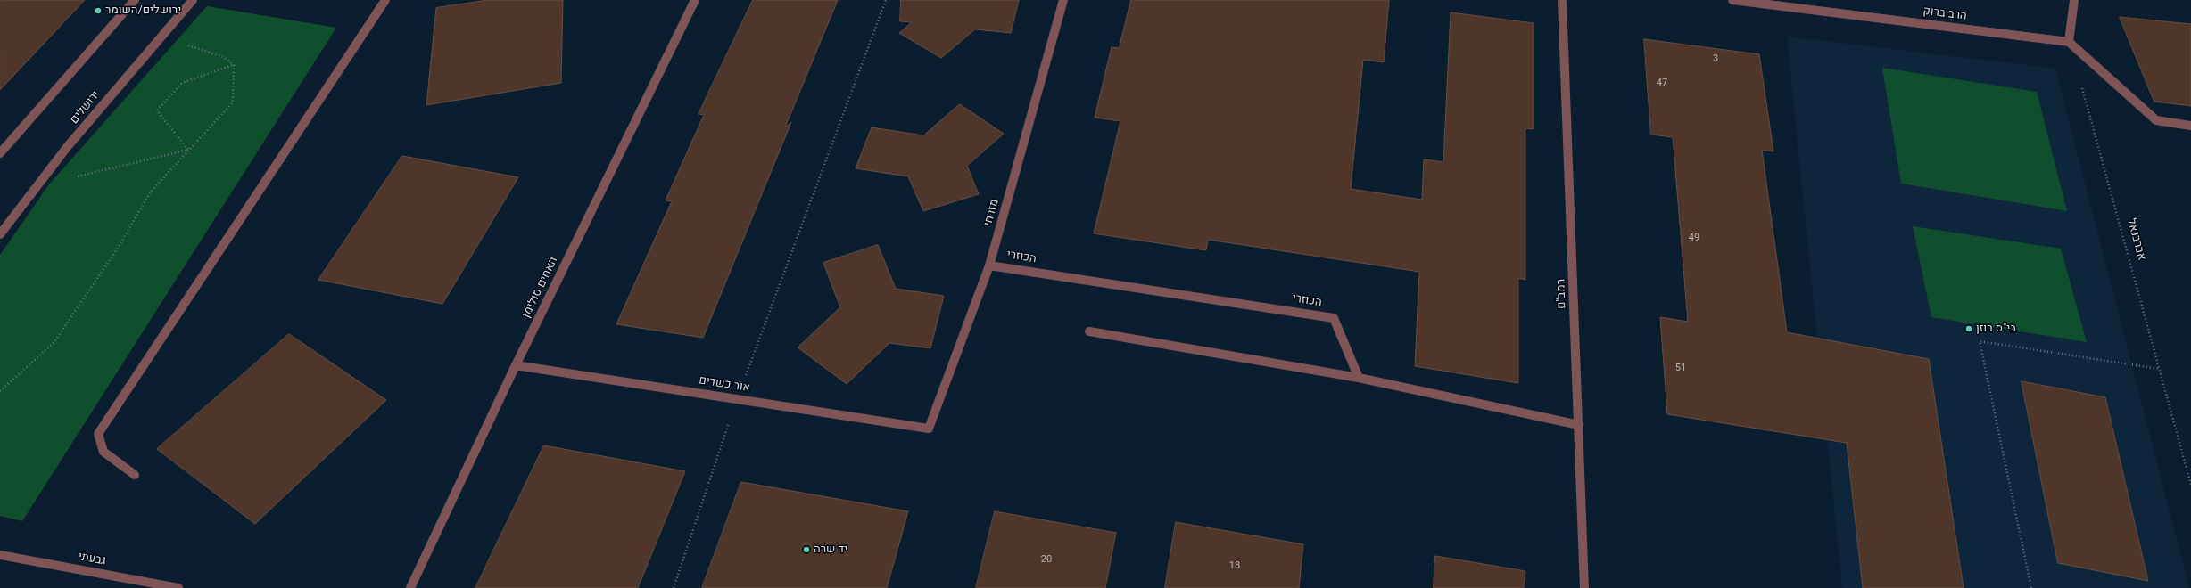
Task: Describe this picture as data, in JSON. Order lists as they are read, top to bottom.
{
  "streets": {
    "street": [
      "הרב ברוק",
      "ירושלים",
      "מזרחי",
      "הכוזרי",
      "האחים סולימן",
      "רמב\"ם",
      "אור כשדים",
      "גבעתי"
    ],
    "path": ["אברבנאל"]
  },
  "crossings": [
    ["מזרחי", "הכוזרי"],
    ["מזרחי", "אור כשדים"],
    ["האחים סולימן", "אור כשדים"]
  ],
  "places": ["ירושלים/השומר", "בי\"ס רוזן", "יד שרה"],
  "house_numbers": [
    "3",
    "47",
    "49",
    "51",
    "20",
    "18"
  ]
}
